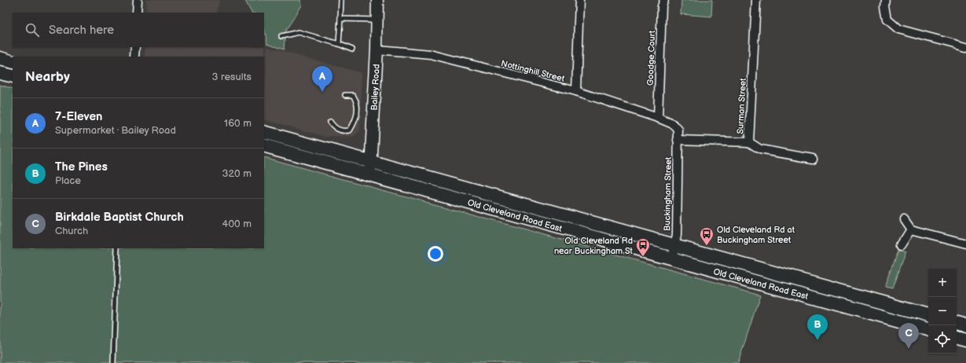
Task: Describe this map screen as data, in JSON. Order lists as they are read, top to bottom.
{
  "streets": {
    "main road": ["Old Cleveland Road East"],
    "street": [
      "Goodge Court",
      "Nottinghill Street",
      "Bailey Road",
      "Surman Street",
      "Buckingham Street"
    ]
  },
  "crossings": [
    ["Goodge Court", "Nottinghill Street"],
    ["Nottinghill Street", "Bailey Road"],
    ["Nottinghill Street", "Buckingham Street"],
    ["Bailey Road", "Old Cleveland Road East"],
    ["Surman Street", "Buckingham Street"],
    ["Buckingham Street", "Old Cleveland Road East"]
  ],
  "places": {
    "bus stop": ["Old Cleveland Rd at Buckingham Street", "Old Cleveland Rd near Buckingham St"]
  },
  "page": {
    "search": "Search here",
    "heading": ["Nearby", "3 results"],
    "pins": ["A", "B", "C"],
    "list": [
      {
        "mark": "A",
        "name": "7-Eleven",
        "note": "Supermarket · Bailey Road",
        "value": "160 m"
      },
      {
        "mark": "B",
        "name": "The Pines",
        "note": "Place",
        "value": "320 m"
      },
      {
        "mark": "C",
        "name": "Birkdale Baptist Church",
        "note": "Church",
        "value": "400 m"
      }
    ],
    "map_buttons": ["+", "−"]
  }
}
